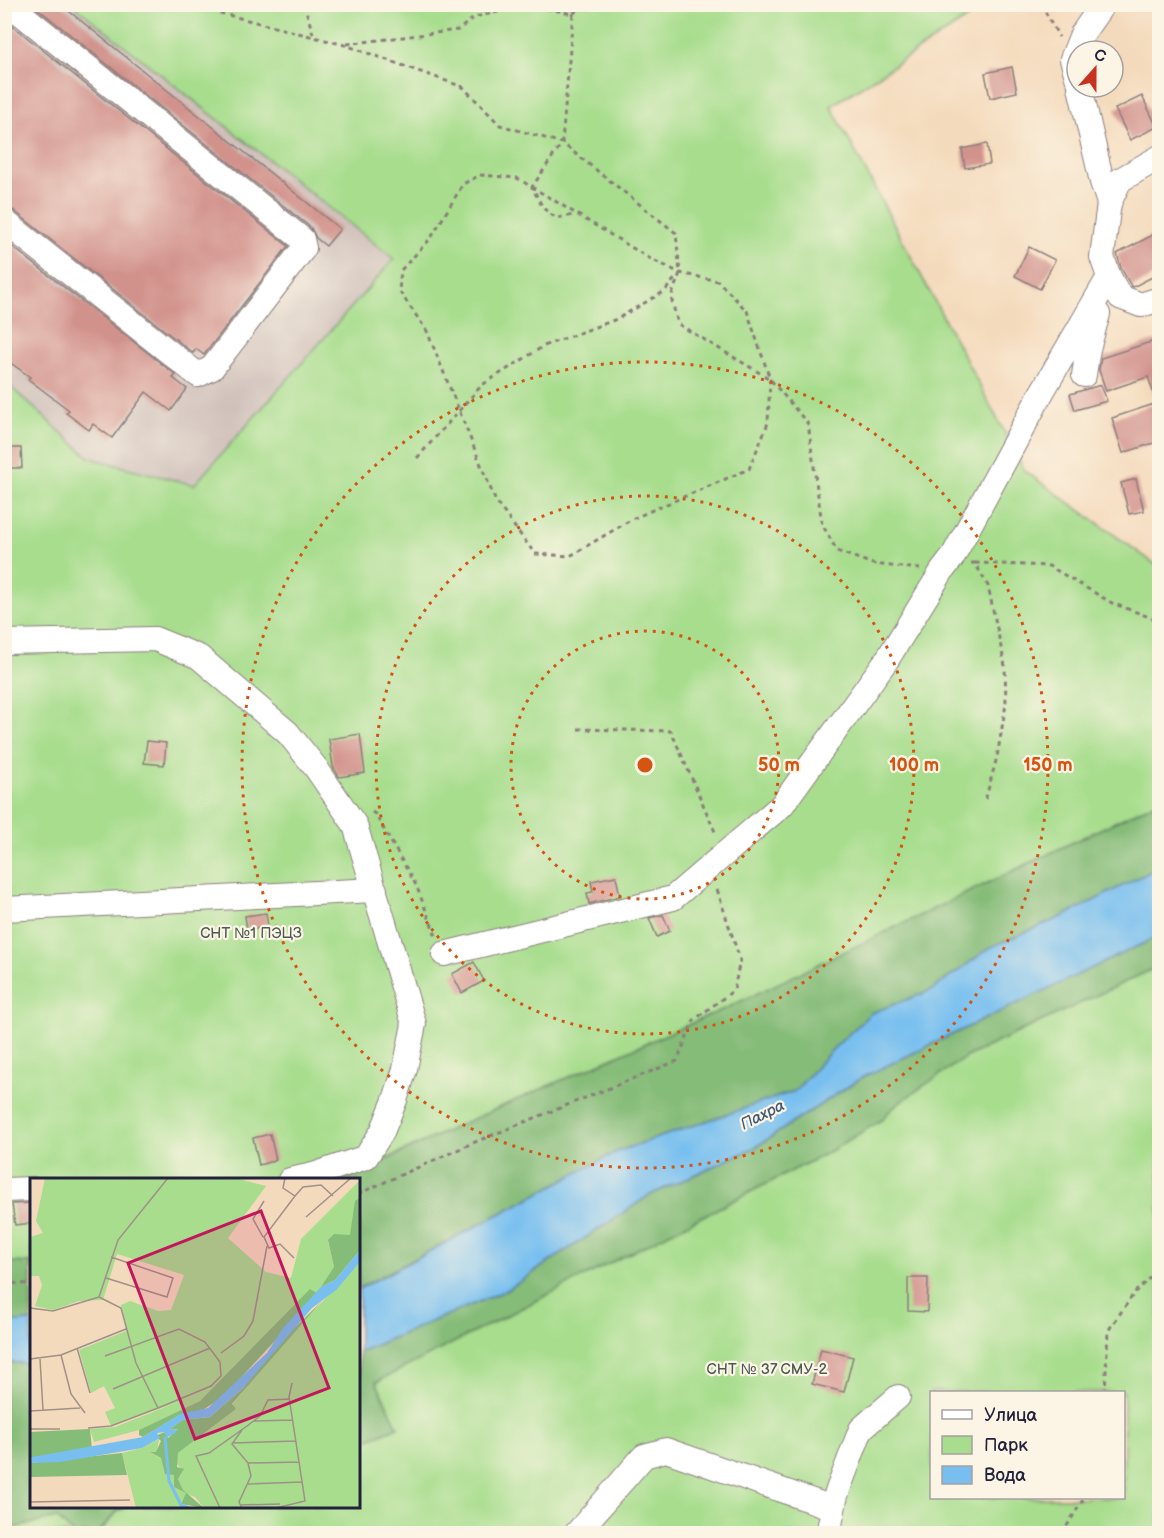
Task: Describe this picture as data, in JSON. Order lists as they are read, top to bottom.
{
  "water": ["Пахра"],
  "parks": ["СНТ №1 ПЭЦЗ", "СНТ № 37 СМУ-2"],
  "legend": ["Улица", "Парк", "Вода"],
  "north": "top",
  "rings": ["50 m", "100 m", "150 m"]
}
